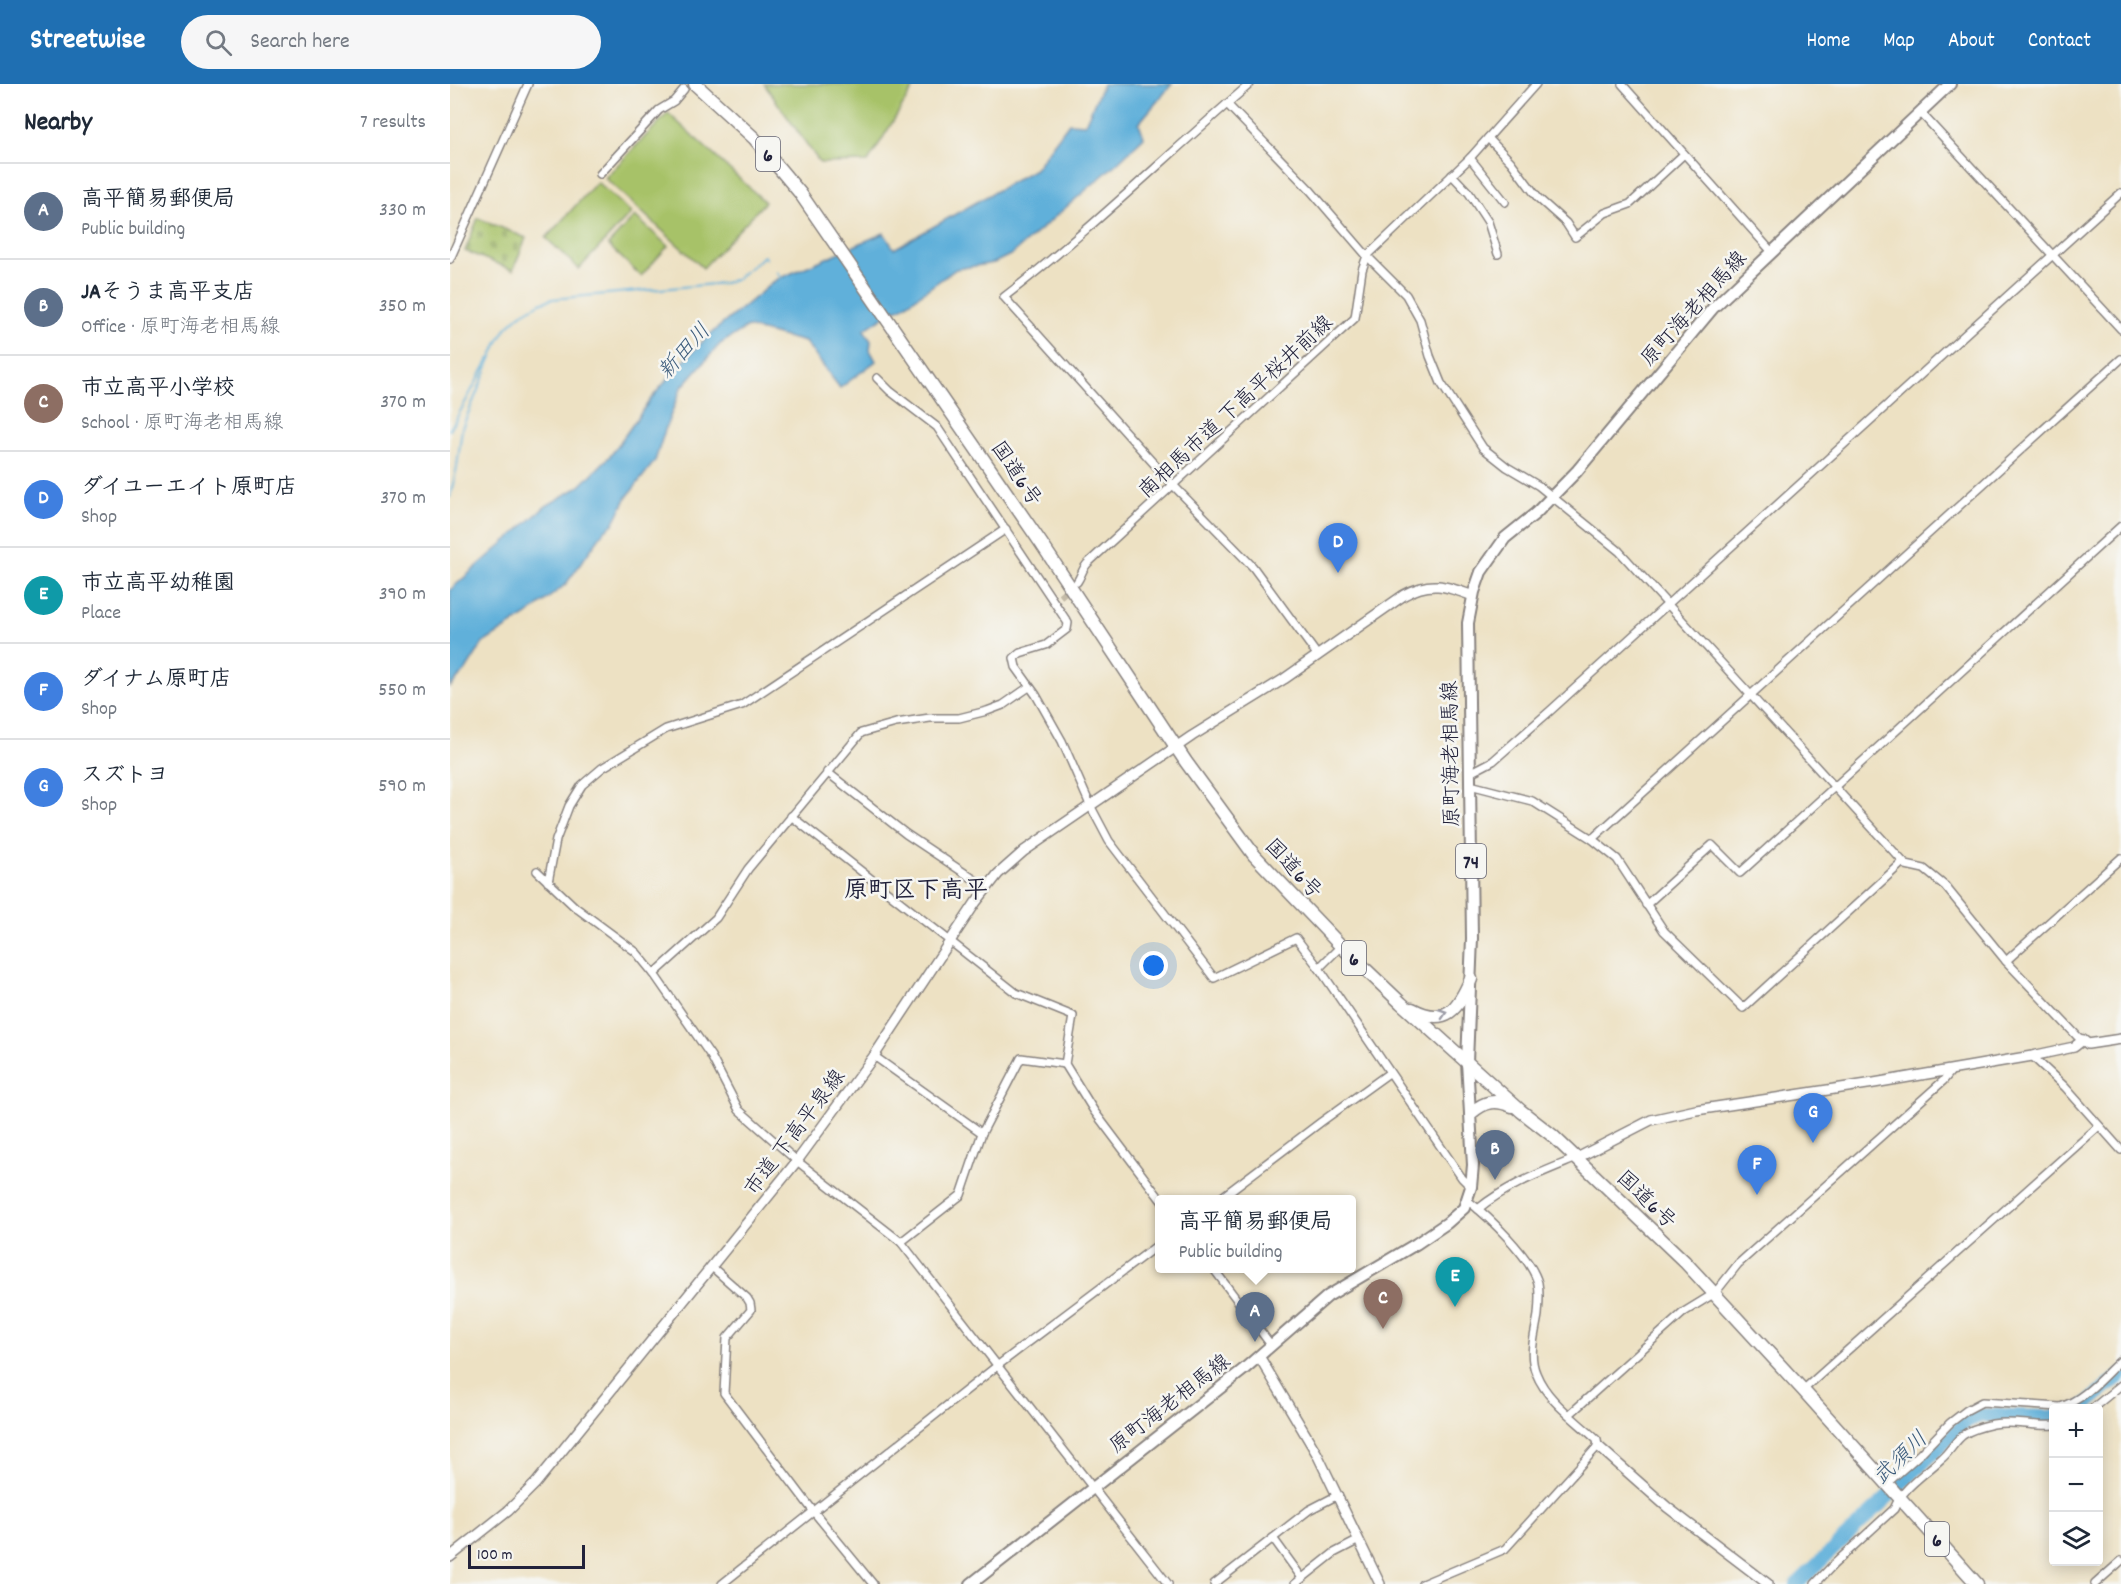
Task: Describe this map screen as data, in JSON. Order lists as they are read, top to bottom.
{
  "streets": {
    "highway": ["6", "国道6号"],
    "main road": ["原町海老相馬線", "74"],
    "street": ["南相馬市道 下高平桜井前線", "市道 下高平泉線"]
  },
  "crossings": [
    ["原町海老相馬線", "国道6号"],
    ["原町海老相馬線", "市道 下高平泉線"],
    ["国道6号", "市道 下高平泉線"]
  ],
  "districts": ["原町区下高平"],
  "water": ["新田川", "武須川"],
  "scale_bar": "100 m",
  "page": {
    "header": "Streetwise",
    "search": "Search here",
    "nav": [
      "Home",
      "Map",
      "About",
      "Contact"
    ],
    "heading": ["Nearby", "7 results"],
    "list": [
      {
        "mark": "A",
        "name": "高平簡易郵便局",
        "note": "Public building",
        "value": "330 m"
      },
      {
        "mark": "B",
        "name": "JAそうま高平支店",
        "note": "Office · 原町海老相馬線",
        "value": "350 m"
      },
      {
        "mark": "C",
        "name": "市立高平小学校",
        "note": "School · 原町海老相馬線",
        "value": "370 m"
      },
      {
        "mark": "D",
        "name": "ダイユーエイト原町店",
        "note": "Shop",
        "value": "370 m"
      },
      {
        "mark": "E",
        "name": "市立高平幼稚園",
        "note": "Place",
        "value": "390 m"
      },
      {
        "mark": "F",
        "name": "ダイナム原町店",
        "note": "Shop",
        "value": "550 m"
      },
      {
        "mark": "G",
        "name": "スズトヨ",
        "note": "Shop",
        "value": "590 m"
      }
    ],
    "pins": [
      "D",
      "G",
      "B",
      "F",
      "E",
      "C",
      "A"
    ],
    "popup": ["高平簡易郵便局", "Public building"],
    "map_buttons": ["+", "−"],
    "scale": "100 m"
  }
}
